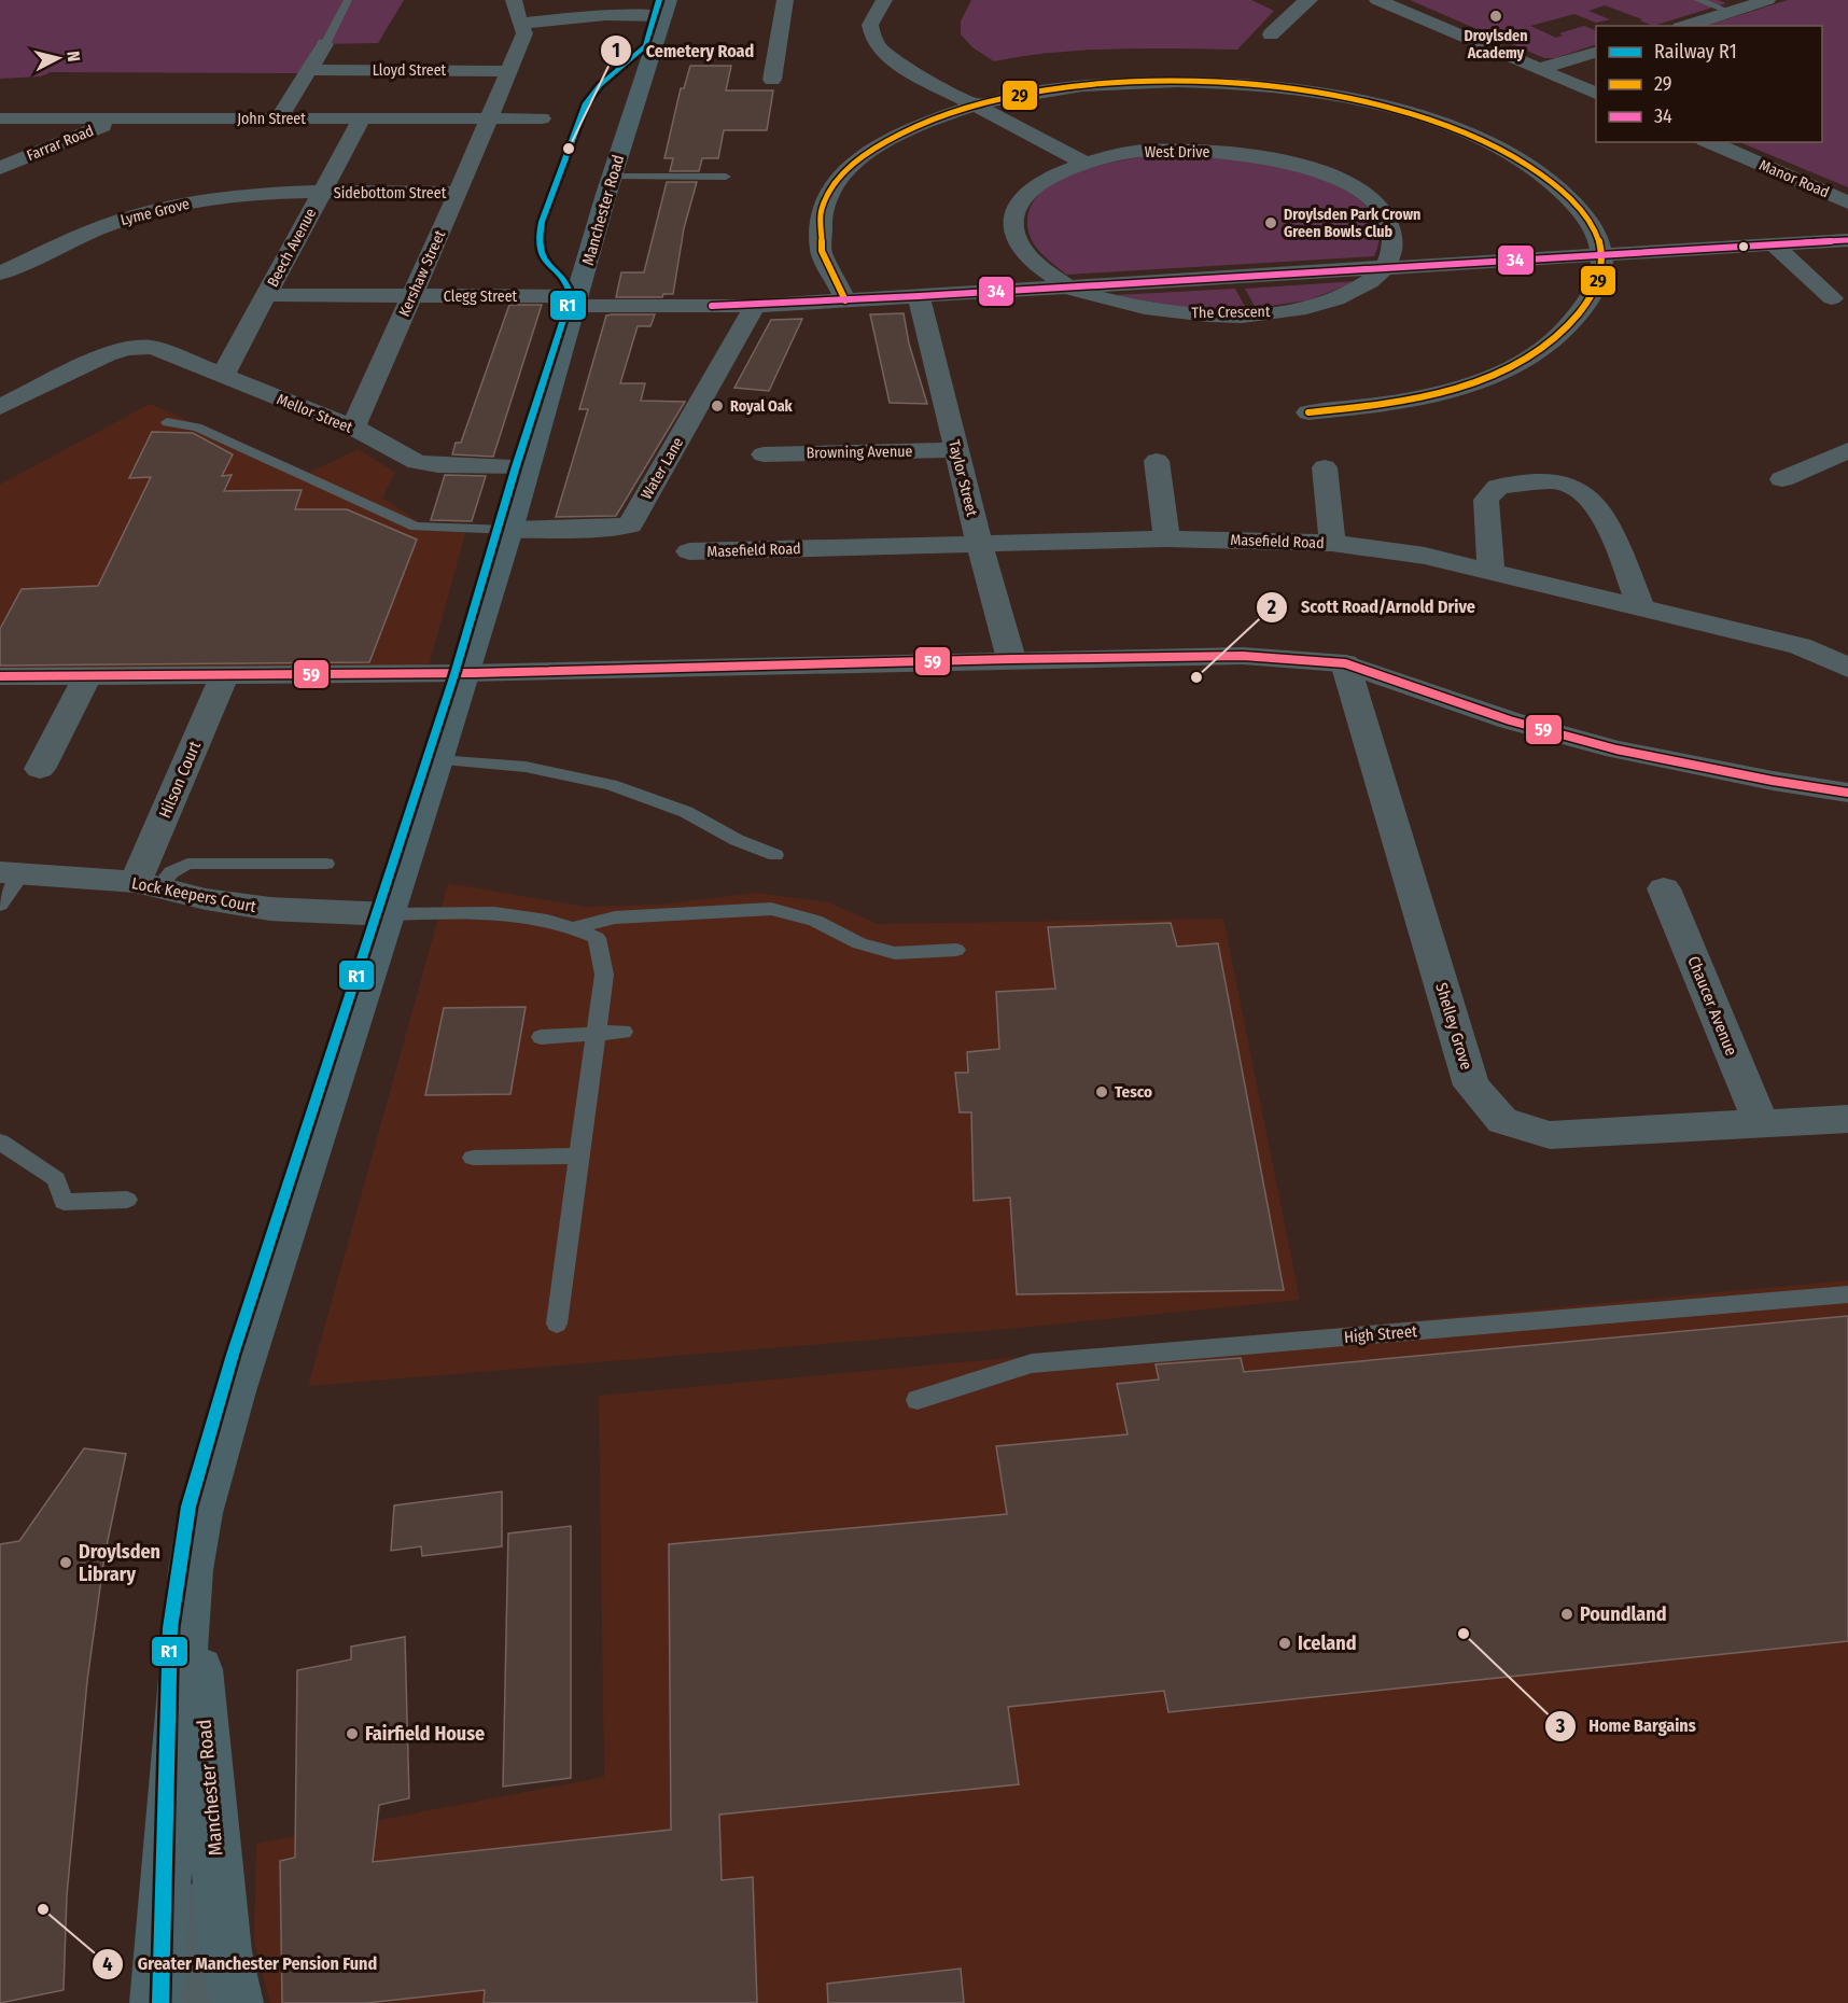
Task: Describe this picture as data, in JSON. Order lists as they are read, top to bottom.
{
  "streets": {
    "main road": ["Manchester Road"],
    "street": [
      "Lloyd Street",
      "John Street",
      "Farrar Road",
      "West Drive",
      "Manor Road",
      "Sidebottom Street",
      "Lyme Grove",
      "Beech Avenue",
      "Kershaw Street",
      "Clegg Street",
      "The Crescent",
      "Mellor Street",
      "Browning Avenue",
      "Water Lane",
      "Taylor Street",
      "Masefield Road",
      "Hilson Court",
      "Lock Keepers Court",
      "Chaucer Avenue",
      "Shelley Grove"
    ],
    "lane": ["High Street"]
  },
  "crossings": [
    ["Lloyd Street", "Kershaw Street"],
    ["John Street", "Farrar Road"],
    ["John Street", "Beech Avenue"],
    ["John Street", "Kershaw Street"],
    ["West Drive", "Clegg Street"],
    ["West Drive", "The Crescent"],
    ["Sidebottom Street", "Lyme Grove"],
    ["Sidebottom Street", "Beech Avenue"],
    ["Sidebottom Street", "Kershaw Street"],
    ["Manchester Road", "Clegg Street"],
    ["Manchester Road", "Mellor Street"],
    ["Manchester Road", "Water Lane"],
    ["Manchester Road", "Lock Keepers Court"],
    ["Lyme Grove", "Beech Avenue"],
    ["Beech Avenue", "Clegg Street"],
    ["Beech Avenue", "Mellor Street"],
    ["Kershaw Street", "Clegg Street"],
    ["Kershaw Street", "Mellor Street"],
    ["Clegg Street", "The Crescent"],
    ["Clegg Street", "Water Lane"],
    ["Clegg Street", "Taylor Street"],
    ["Browning Avenue", "Taylor Street"],
    ["Taylor Street", "Masefield Road"],
    ["Hilson Court", "Lock Keepers Court"],
    ["Chaucer Avenue", "Shelley Grove"]
  ],
  "places": [
    "Droylsden Academy",
    "Cemetery Road",
    "Droylsden Park Crown Green Bowls Club",
    "Royal Oak",
    "Scott Road/Arnold Drive",
    "Tesco",
    "Droylsden Library",
    "Poundland",
    "Home Bargains",
    "Iceland",
    "Fairfield House",
    "Greater Manchester Pension Fund"
  ],
  "lines": [
    "rail line R1",
    "transit line 29",
    "transit line 34",
    "transit line 59"
  ],
  "legend": ["Railway R1", "29", "34"],
  "north": "right"
}
